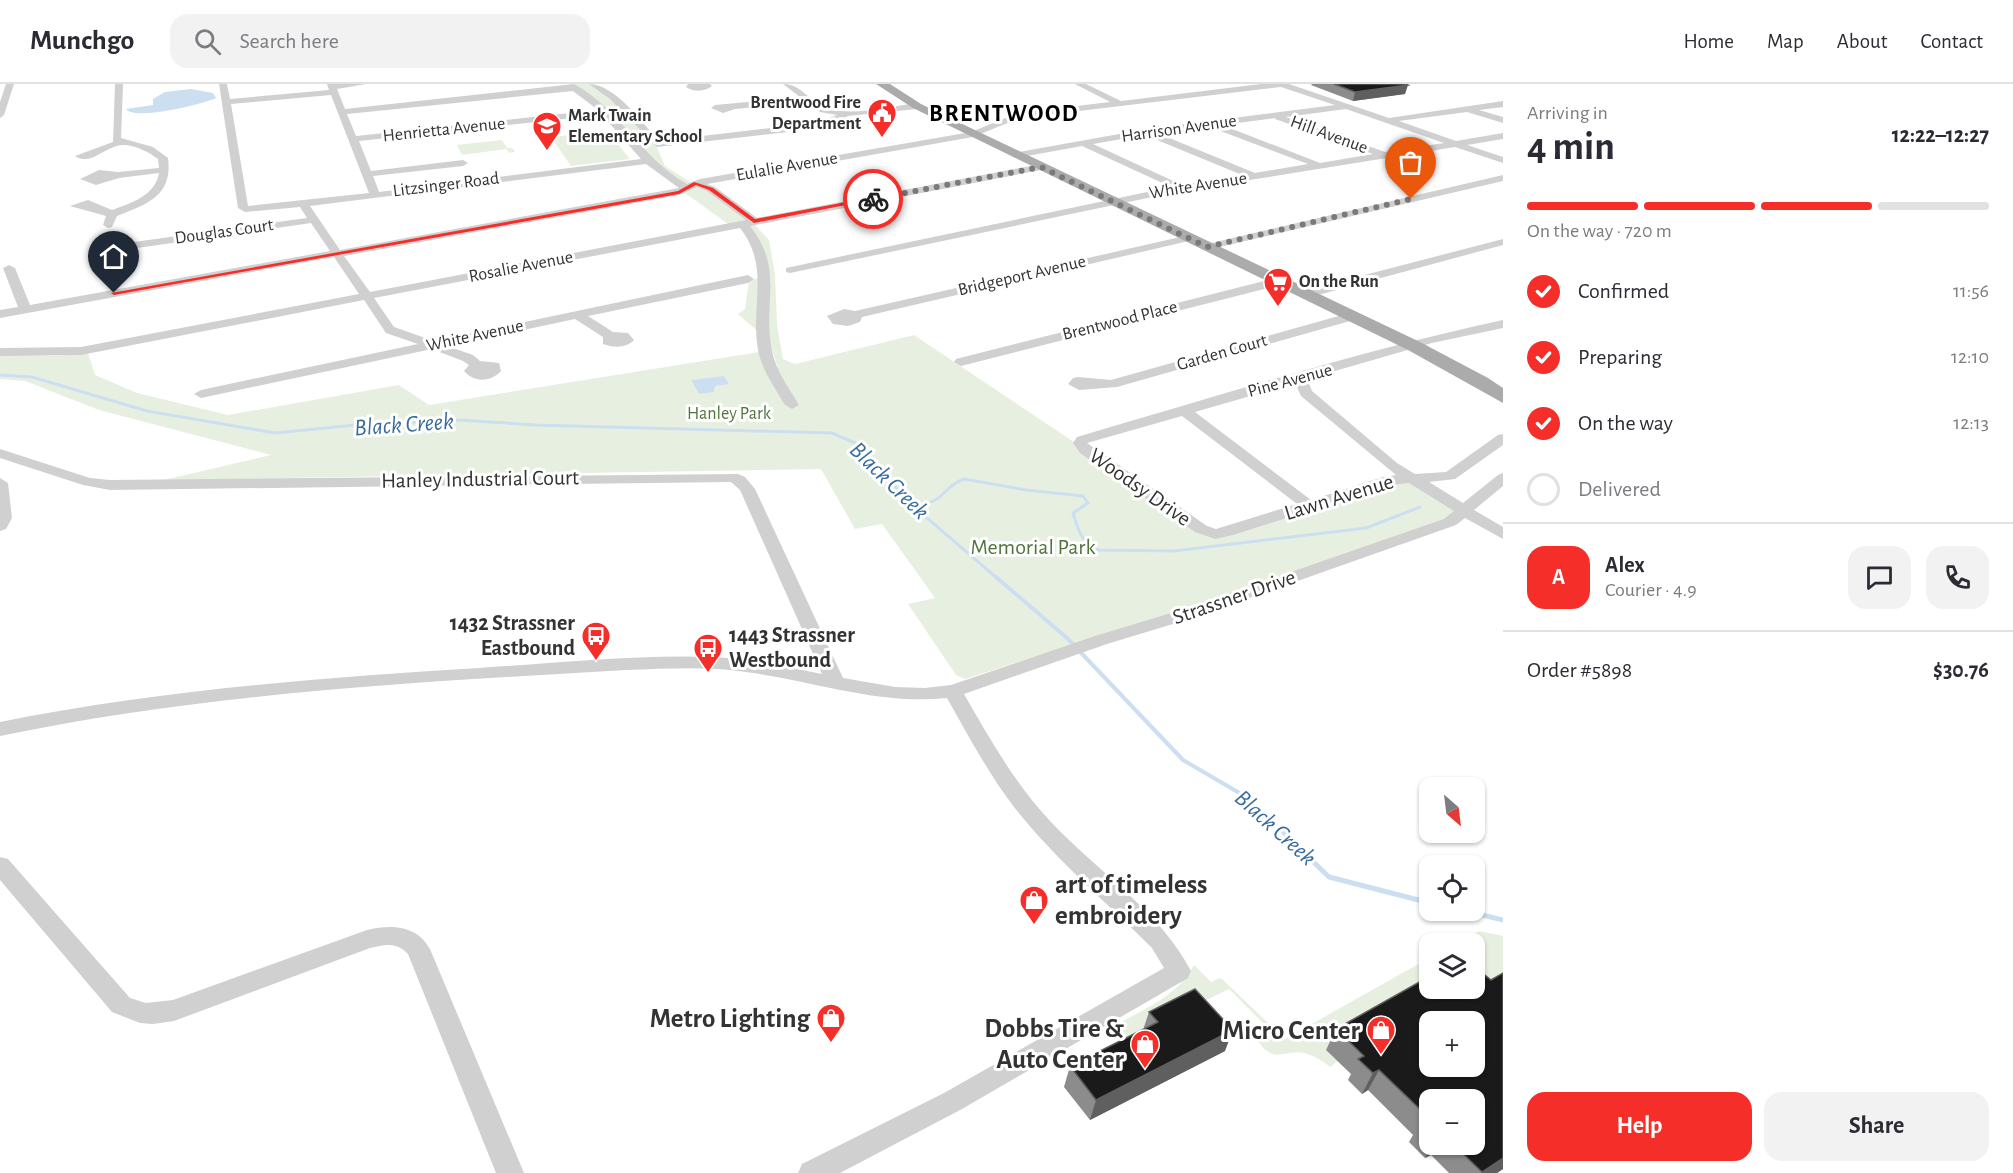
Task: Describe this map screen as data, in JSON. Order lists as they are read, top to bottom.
{
  "streets": {
    "street": [
      "Harrison Avenue",
      "Henrietta Avenue",
      "Hill Avenue",
      "Eulalie Avenue",
      "Litzsinger Road",
      "White Avenue",
      "Douglas Court",
      "Rosalie Avenue",
      "Bridgeport Avenue",
      "Brentwood Place",
      "Garden Court",
      "Pine Avenue",
      "Hanley Industrial Court",
      "Woodsy Drive",
      "Lawn Avenue",
      "Strassner Drive"
    ]
  },
  "crossings": [
    ["Harrison Avenue", "Hill Avenue"],
    ["Hill Avenue", "White Avenue"],
    ["Pine Avenue", "Woodsy Drive"],
    ["Woodsy Drive", "Lawn Avenue"]
  ],
  "districts": ["BRENTWOOD"],
  "water": ["Black Creek"],
  "parks": ["Hanley Park", "Memorial Park"],
  "places": {
    "public building": ["Brentwood Fire Department"],
    "school or university": ["Mark Twain Elementary School"],
    "supermarket": ["On the Run"],
    "bus stop": ["1432 Strassner Eastbound", "1443 Strassner Westbound"],
    "shop": [
      "art of timeless embroidery",
      "Metro Lighting",
      "Micro Center",
      "Dobbs Tire & Auto Center"
    ]
  },
  "north": "bottom right",
  "page": {
    "header": "Munchgo",
    "search": "Search here",
    "nav": [
      "Home",
      "Map",
      "About",
      "Contact"
    ],
    "heading": ["4 min", "Arriving in", "12:22–12:27"],
    "panel": [
      "Alex",
      "Courier · 4.9",
      "Order #5898",
      "$30.76"
    ],
    "bar": "On the way · 720 m",
    "list": [
      ["Confirmed", "11:56"],
      ["Preparing", "12:10"],
      ["On the way", "12:13"],
      "Delivered"
    ],
    "round": "A",
    "map_buttons": ["+", "−"],
    "buttons": ["Help", "Share"]
  }
}
